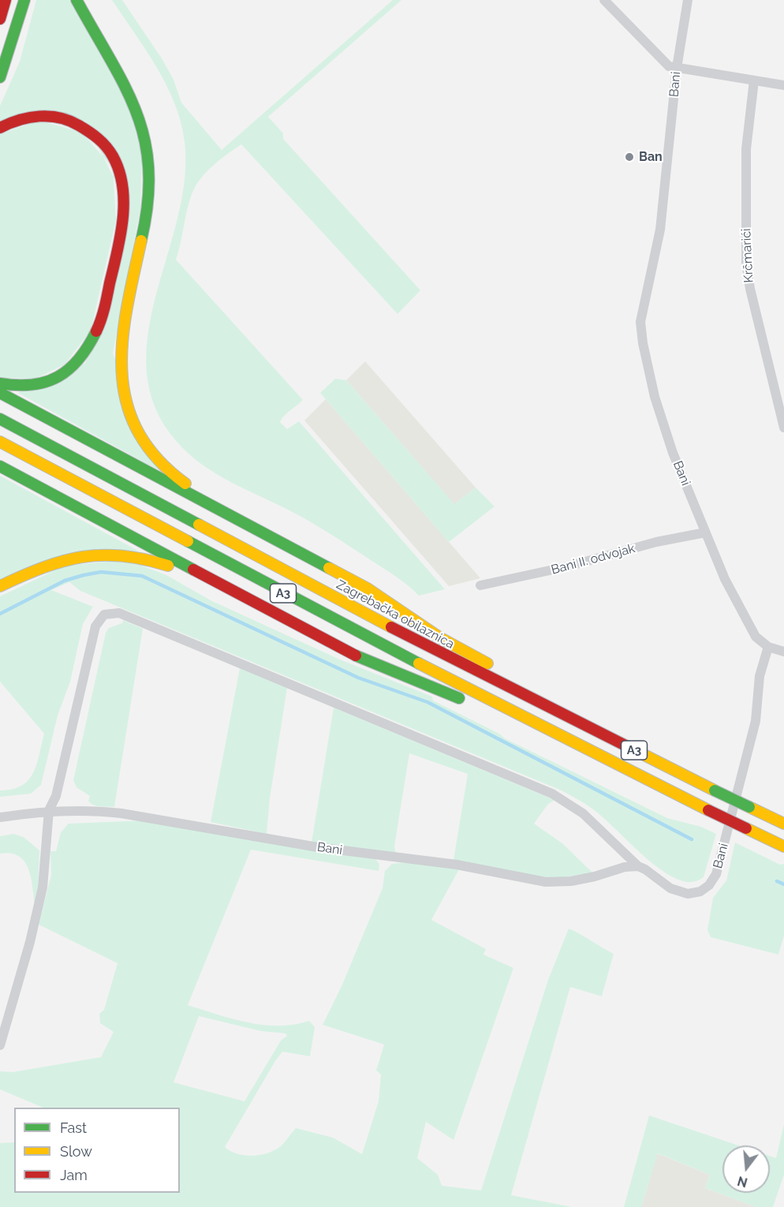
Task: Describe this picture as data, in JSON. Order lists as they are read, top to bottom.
{
  "streets": {
    "highway": ["A3", "Zagrebačka obilaznica"],
    "street": ["Bani", "Krčmarići", "Bani II. odvojak"]
  },
  "crossings": [
    ["Bani", "Bani II. odvojak"]
  ],
  "places": ["Ban"],
  "legend": ["Fast", "Slow", "Jam"],
  "north": "bottom"
}
